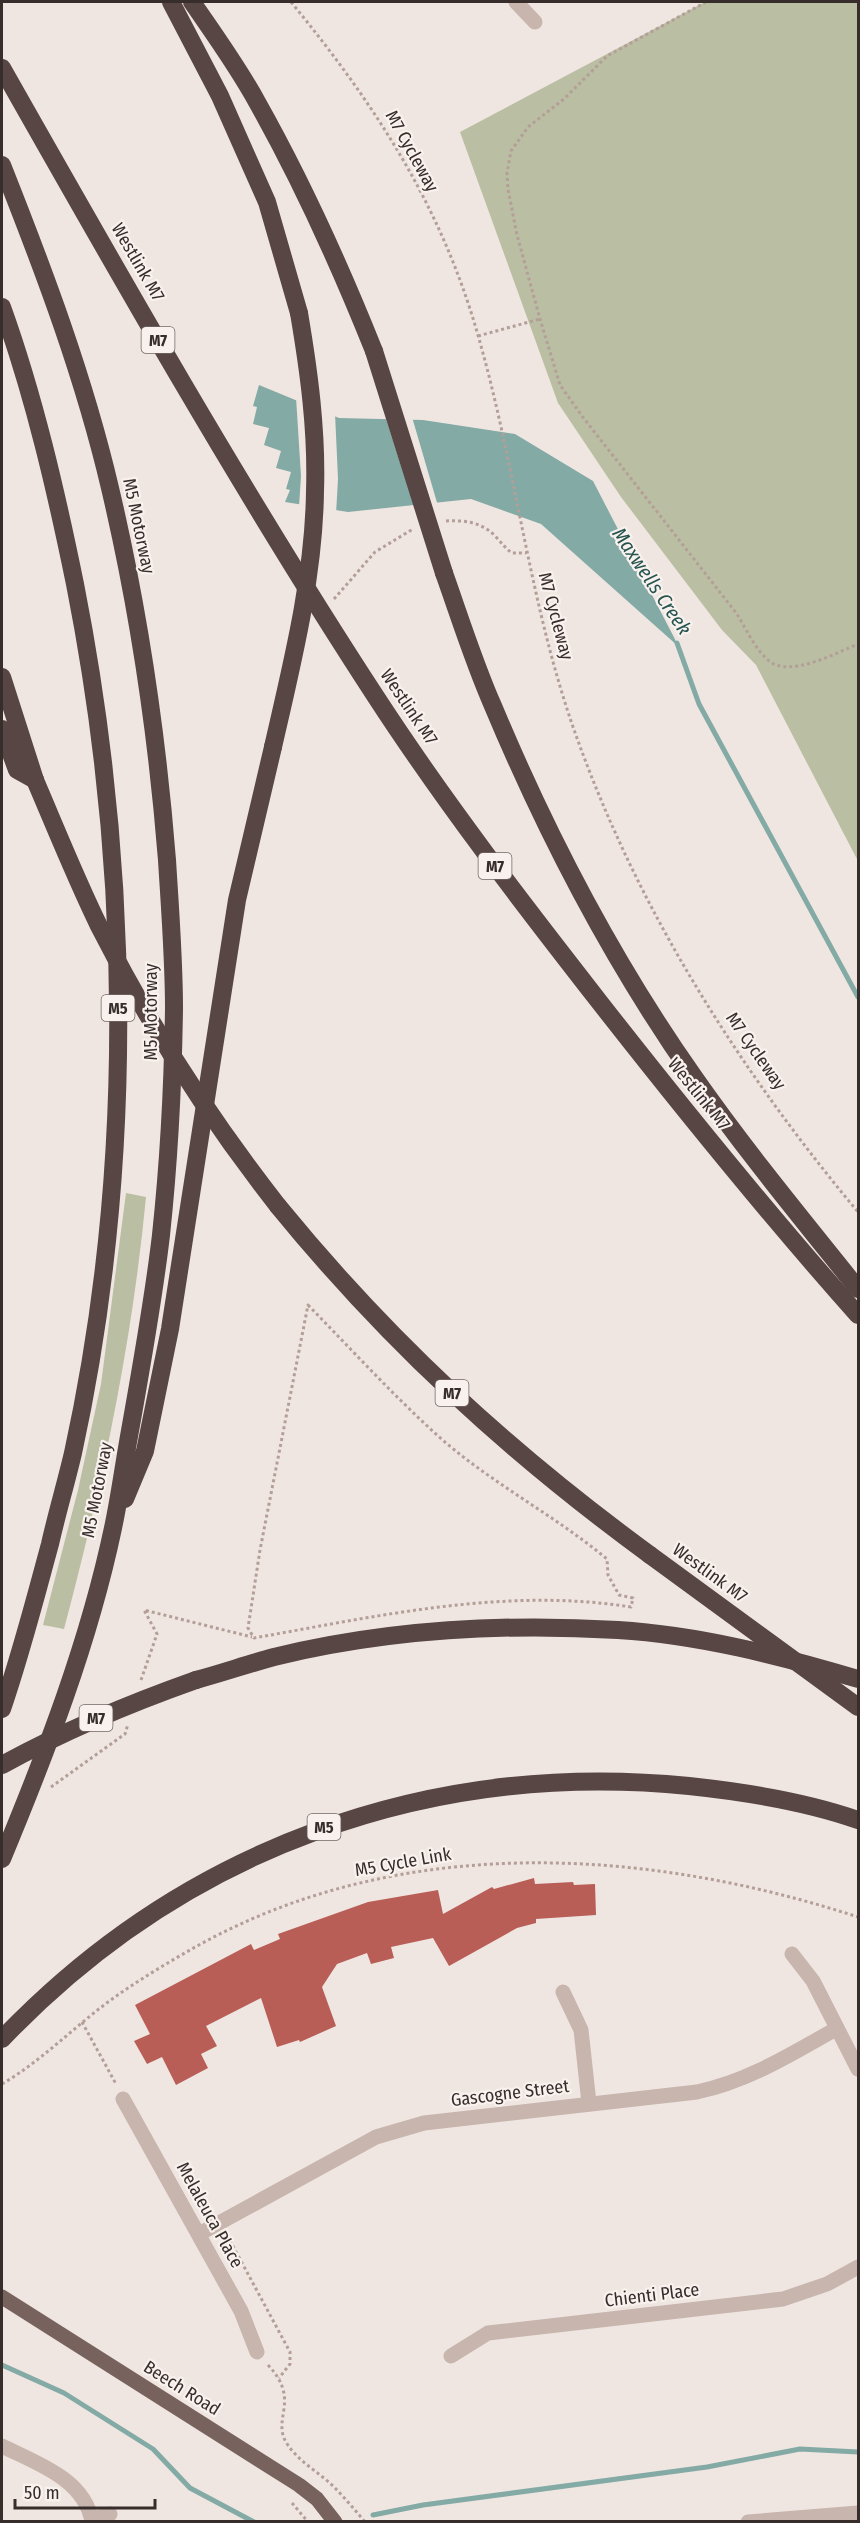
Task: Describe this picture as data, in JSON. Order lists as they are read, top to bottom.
{
  "streets": {
    "highway": [
      "Westlink M7",
      "M7",
      "M5 Motorway",
      "M5"
    ],
    "main road": ["Beech Road"],
    "street": ["Gascogne Street", "Melaleuca Place", "Chienti Place"],
    "path": ["M7 Cycleway", "M5 Cycle Link"]
  },
  "crossings": [
    ["Gascogne Street", "Melaleuca Place"]
  ],
  "water": ["Maxwells Creek"],
  "scale_bar": "50 m"
}
